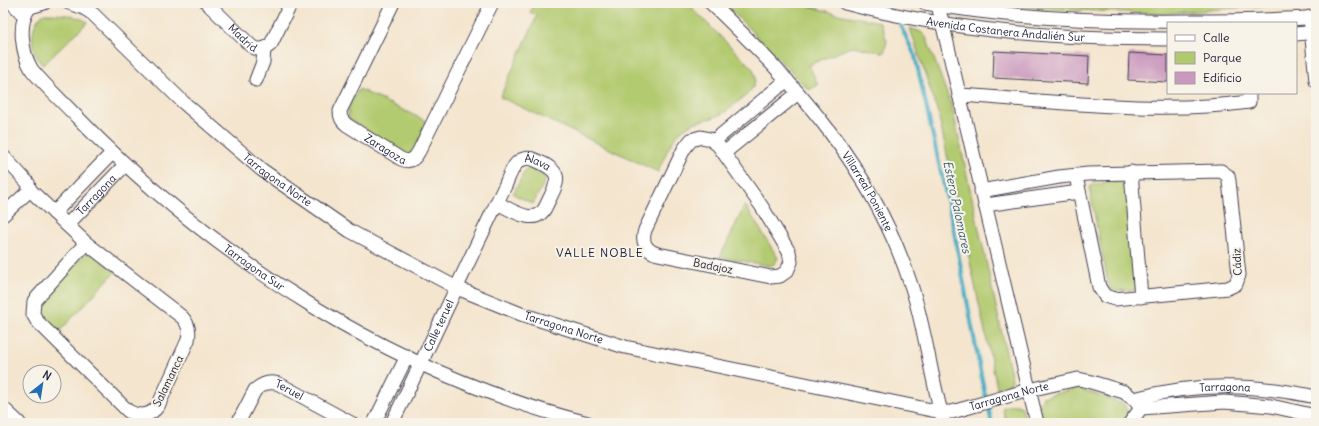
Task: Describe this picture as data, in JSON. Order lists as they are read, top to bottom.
{
  "streets": {
    "street": [
      "Avenida Costanera Andalién Sur",
      "Madrid",
      "Zaragoza",
      "Álava",
      "Tarragona Norte",
      "Villarreal Poniente",
      "Tarragona",
      "Cádiz",
      "Badajoz",
      "Tarragona Sur",
      "Calle teruel",
      "Salamanca",
      "Teruel"
    ]
  },
  "crossings": [
    ["Álava", "Tarragona Norte"],
    ["Álava", "Calle teruel"],
    ["Tarragona Norte", "Villarreal Poniente"],
    ["Tarragona Norte", "Tarragona"],
    ["Tarragona Norte", "Calle teruel"],
    ["Tarragona", "Tarragona Sur"],
    ["Tarragona", "Salamanca"],
    ["Tarragona Sur", "Calle teruel"]
  ],
  "districts": ["VALLE NOBLE"],
  "water": ["Estero Palomares"],
  "legend": ["Calle", "Parque", "Edificio"],
  "north": "top right"
}
